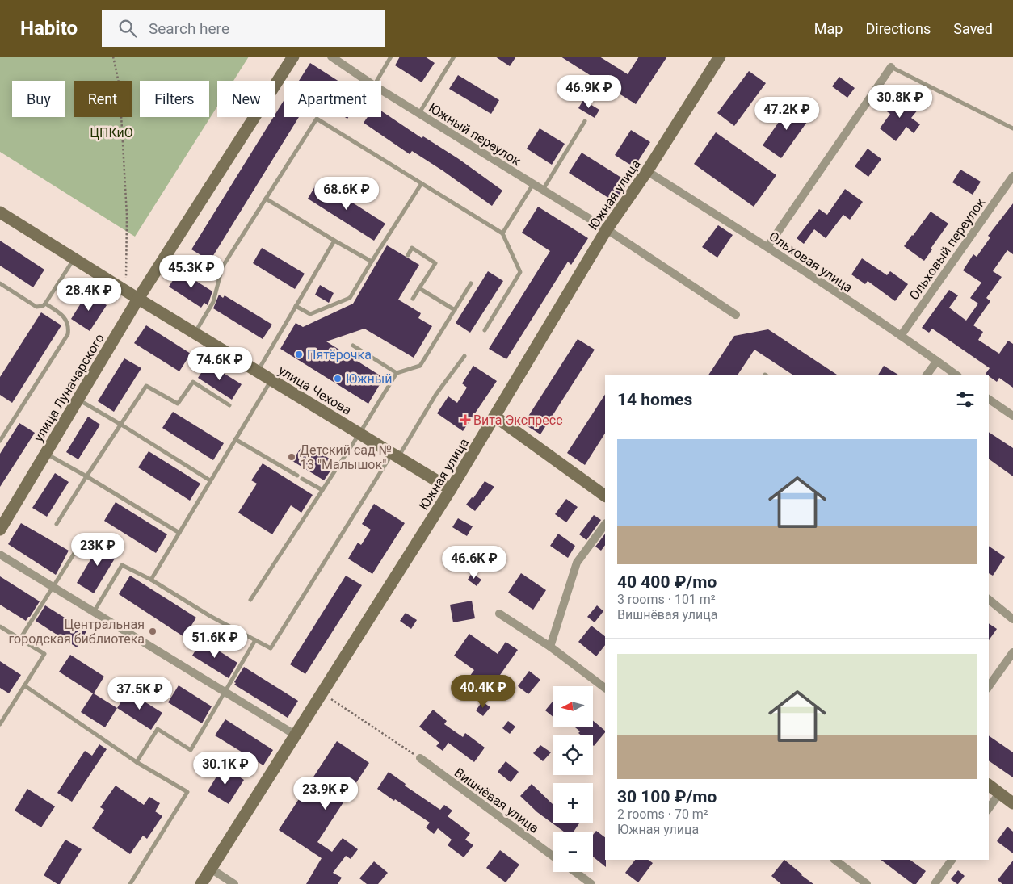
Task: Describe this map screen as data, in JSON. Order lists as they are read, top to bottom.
{
  "streets": {
    "street": [
      "Южный переулок",
      "Южная улица",
      "Ольховый переулок",
      "Ольховая улица",
      "улица Луначарского",
      "улица Чехова",
      "Вишнёвая улица"
    ]
  },
  "crossings": [
    ["Южный переулок", "Южная улица"],
    ["Южная улица", "Ольховая улица"],
    ["Южная улица", "улица Чехова"],
    ["Ольховый переулок", "Ольховая улица"],
    ["улица Луначарского", "улица Чехова"]
  ],
  "parks": ["ЦПКиО"],
  "places": {
    "other": [
      "Пятёрочка",
      "Южный",
      "Детский сад № 13 \"Малышок\"",
      "Центральная городская библиотека"
    ],
    "health": ["Вита Экспресс"]
  },
  "north": "left",
  "page": {
    "header": "Habito",
    "search": "Search here",
    "nav": ["Map", "Directions", "Saved"],
    "price": [
      "46.9K ₽",
      "30.8K ₽",
      "47.2K ₽",
      "68.6K ₽",
      "45.3K ₽",
      "28.4K ₽",
      "74.6K ₽",
      "23K ₽",
      "46.6K ₽",
      "51.6K ₽",
      "40.4K ₽",
      "37.5K ₽",
      "30.1K ₽",
      "23.9K ₽"
    ],
    "chip": [
      "Buy",
      "Rent",
      "Filters",
      "New",
      "Apartment"
    ],
    "heading": "14 homes",
    "list": [
      {
        "name": "40 400 ₽/mo",
        "note": "3 rooms · 101 m² · Вишнёвая улица"
      },
      {
        "name": "30 100 ₽/mo",
        "note": "2 rooms · 70 m² · Южная улица"
      }
    ],
    "map_buttons": ["+", "−"]
  }
}
